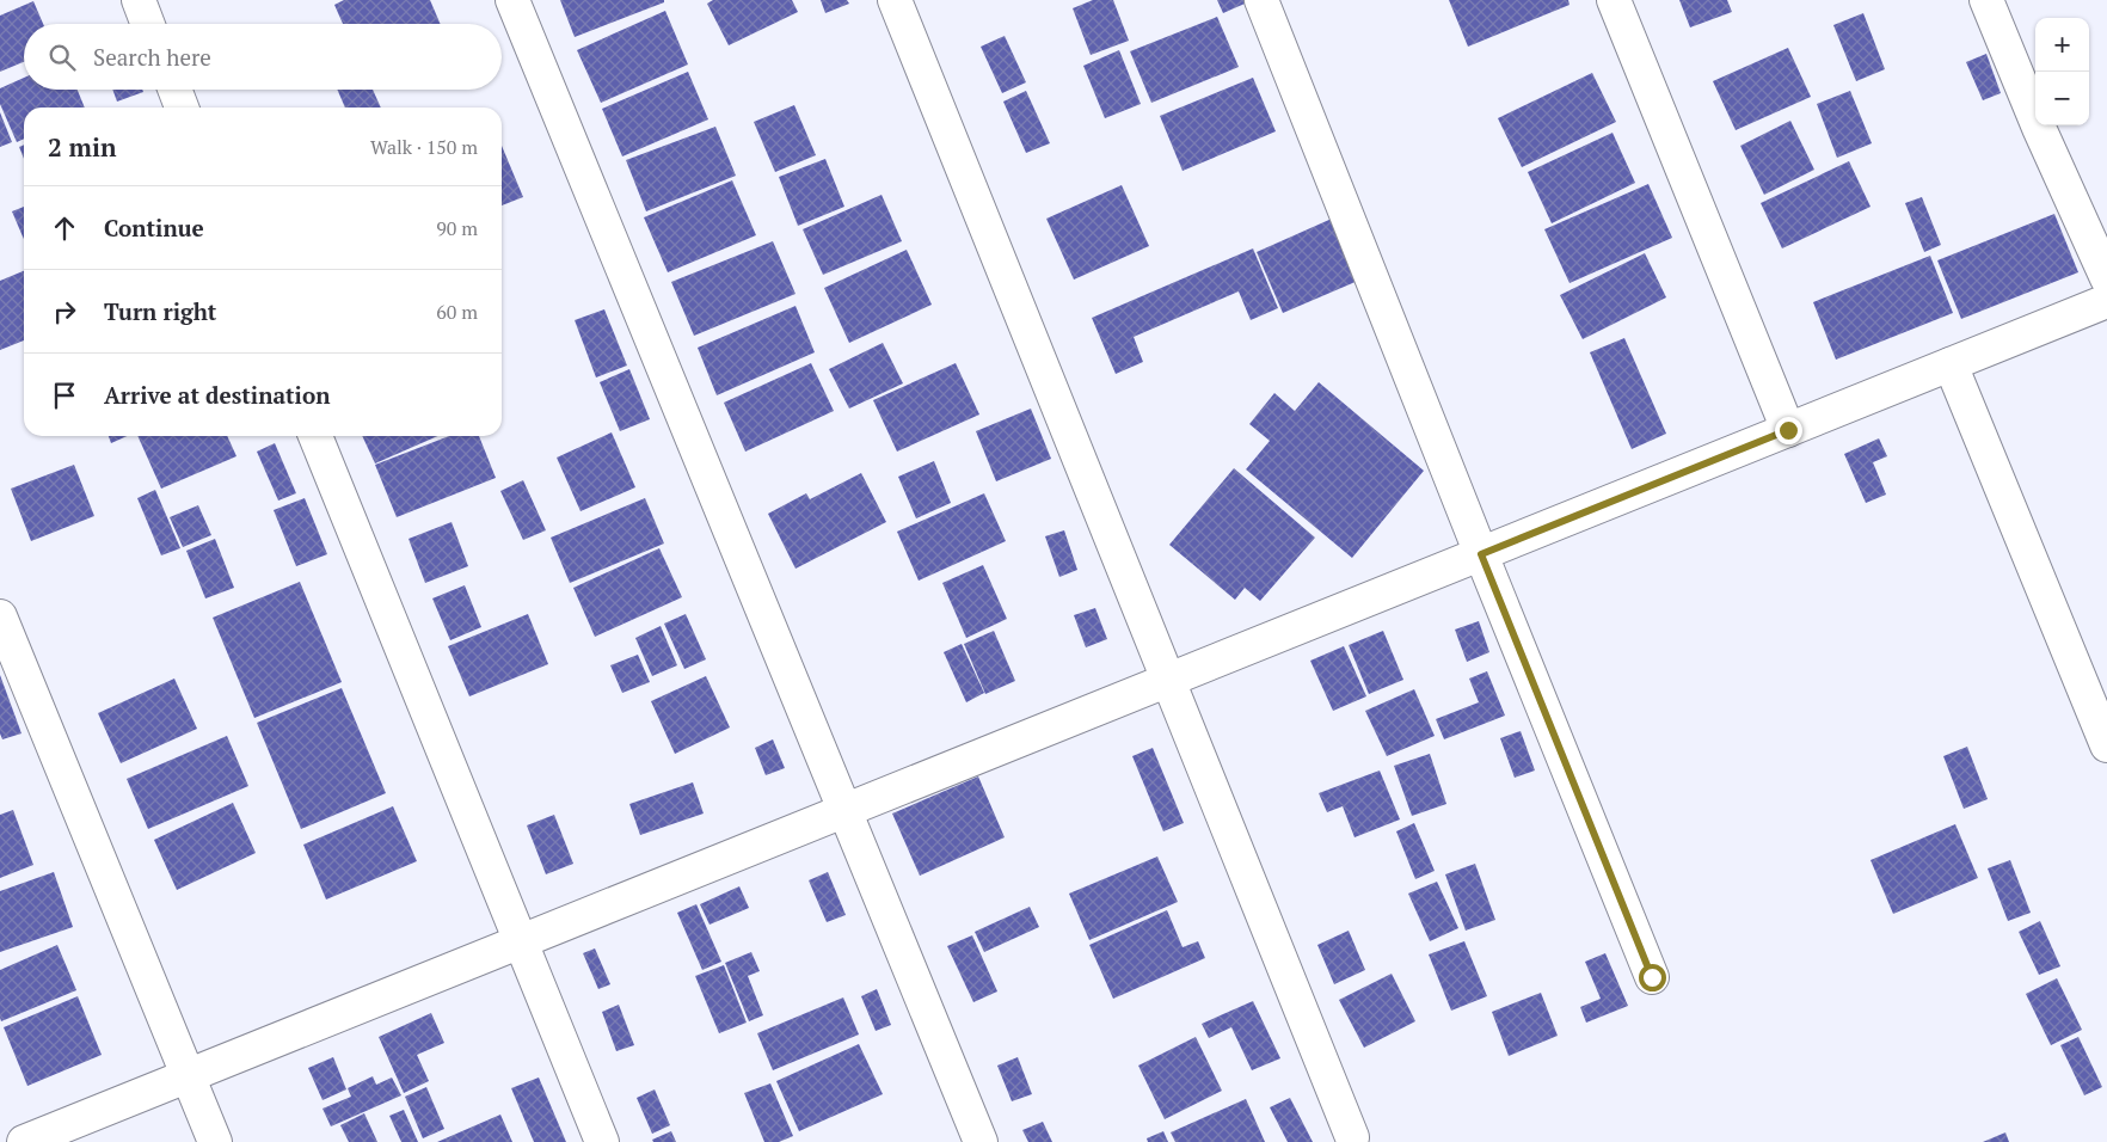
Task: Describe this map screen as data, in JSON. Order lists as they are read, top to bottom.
{
  "page": {
    "map_buttons": ["+", "−"],
    "search": "Search here",
    "heading": ["2 min", "Walk · 150 m"],
    "list": [
      ["Continue", "90 m"],
      ["Turn right", "60 m"],
      "Arrive at destination"
    ]
  }
}
